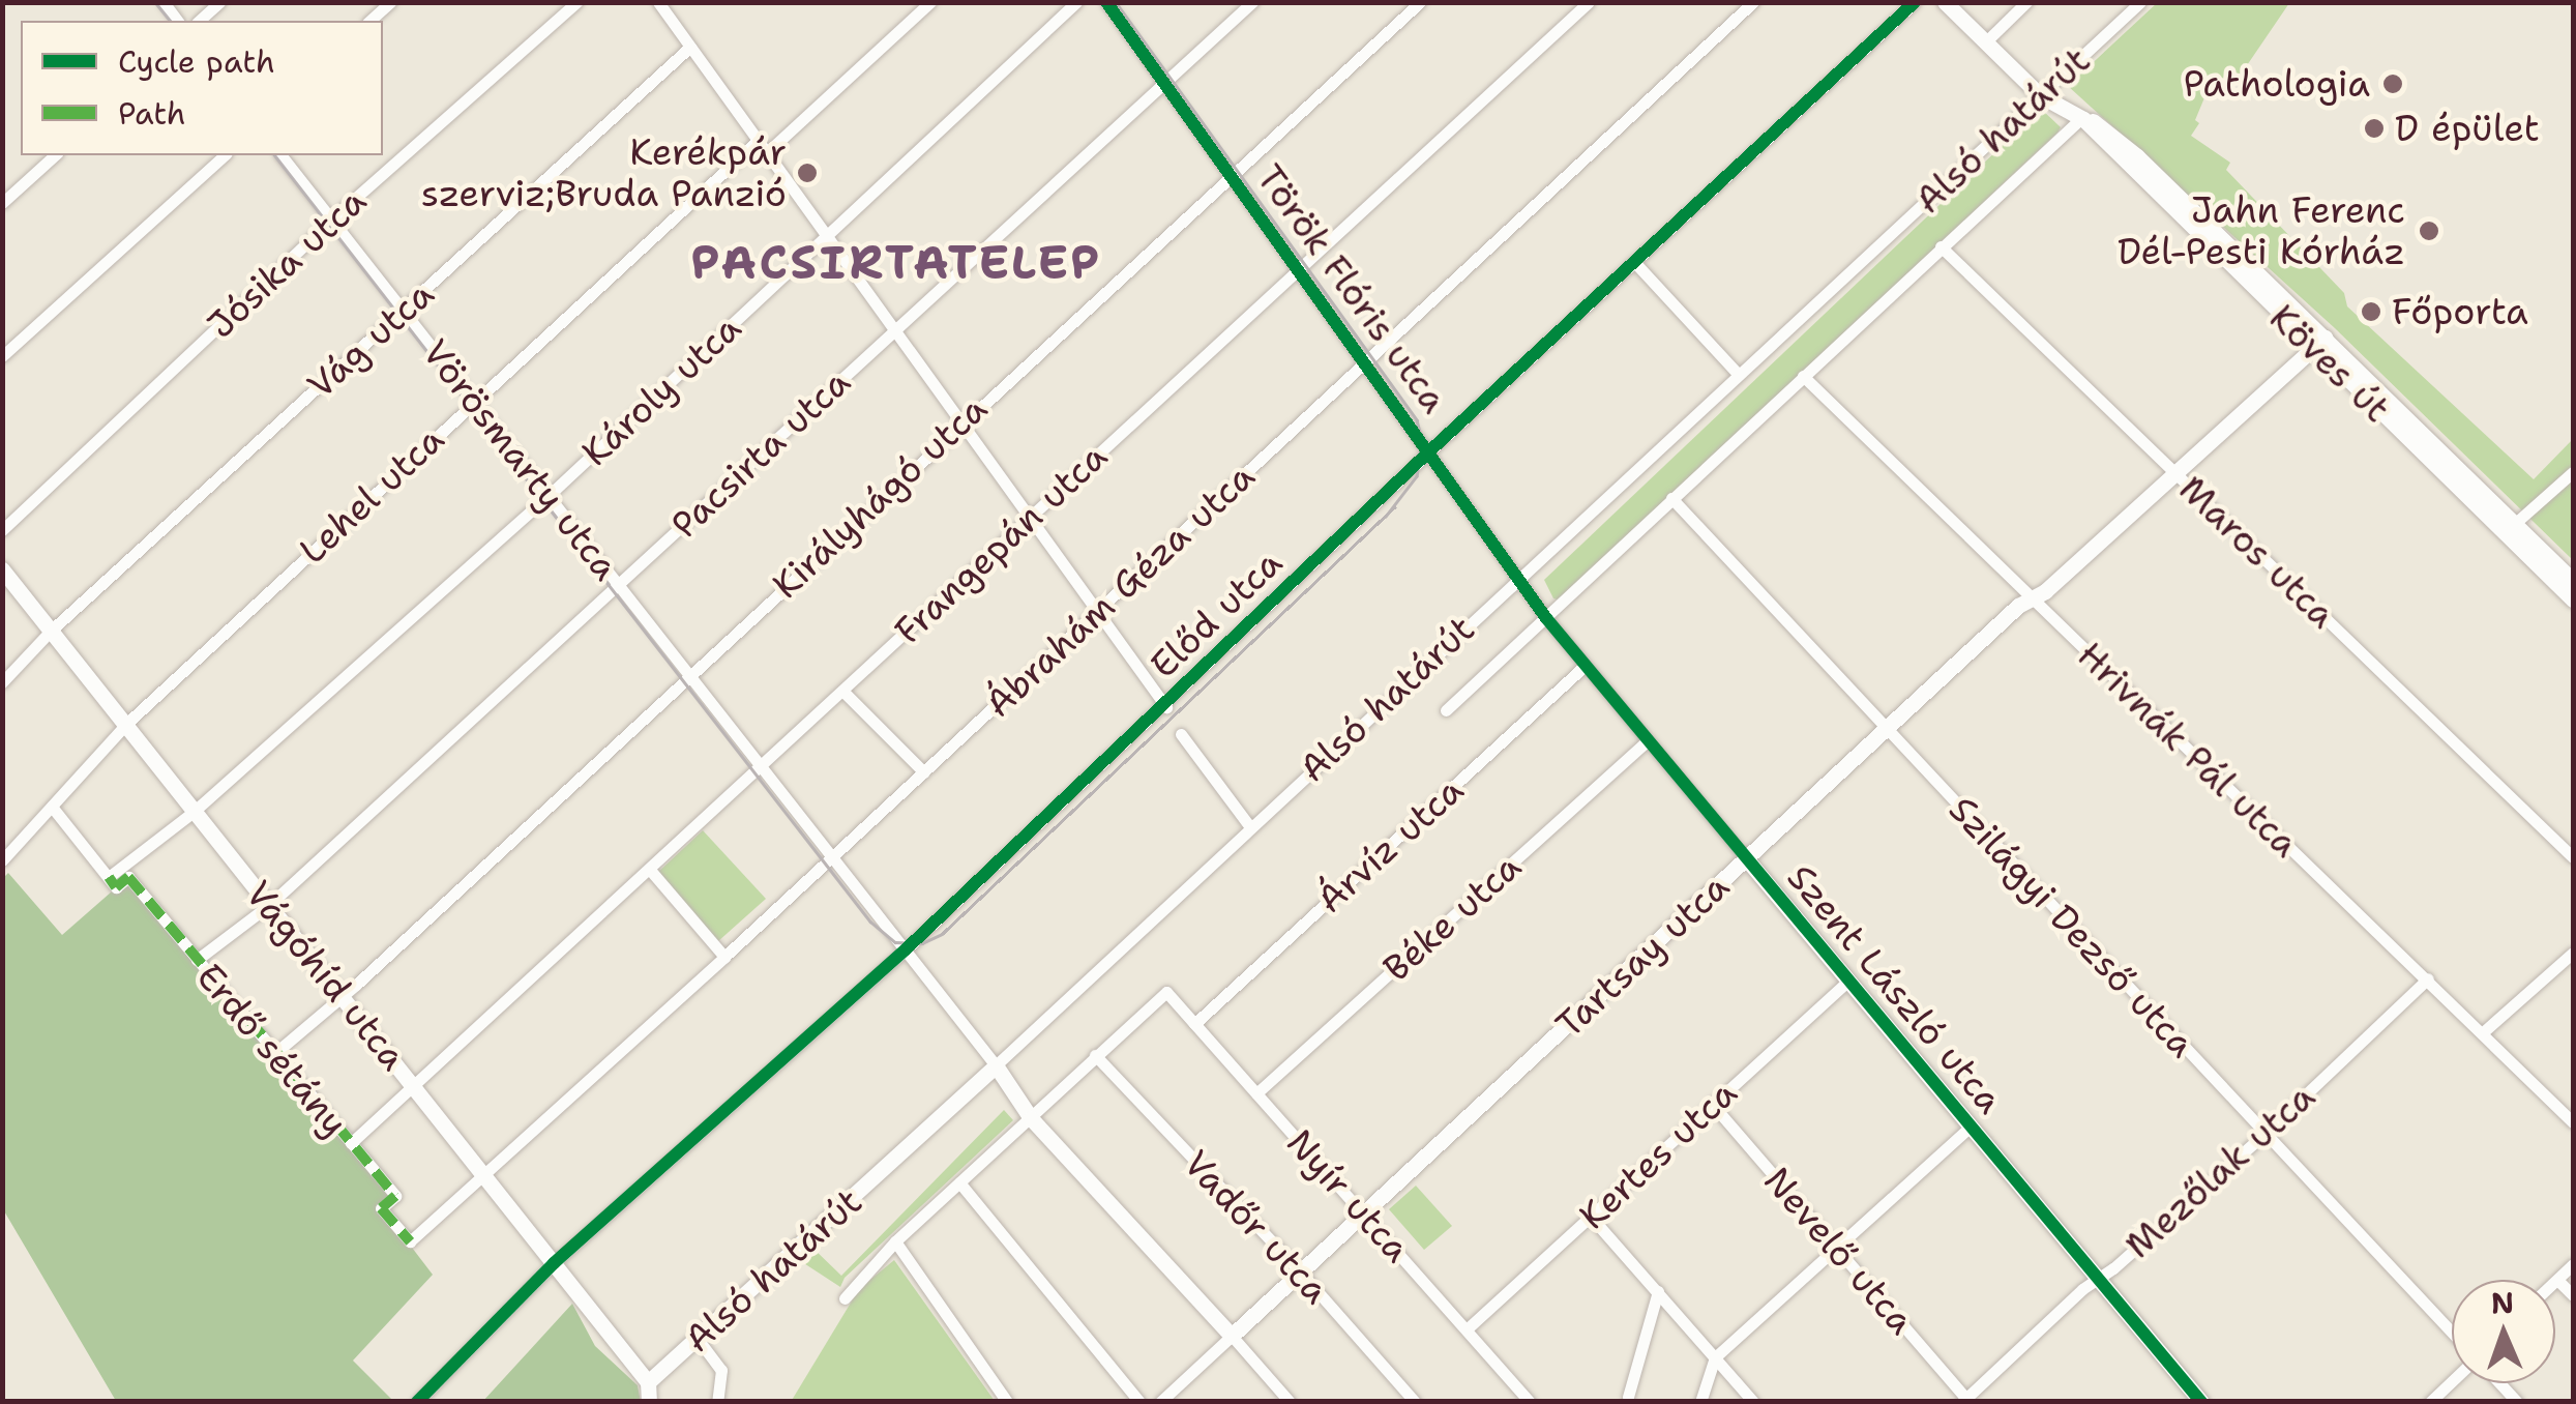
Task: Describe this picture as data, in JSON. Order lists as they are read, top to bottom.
{
  "streets": {
    "street": [
      "Alsó határút",
      "Jósika utca",
      "Török Flóris utca",
      "Vág utca",
      "Köves út",
      "Károly utca",
      "Pacsirta utca",
      "Vörösmarty utca",
      "Lehel utca",
      "Királyhágó utca",
      "Frangepán utca",
      "Maros utca",
      "Ábrahám Géza utca",
      "Előd utca",
      "Hrivnák Pál utca",
      "Árvíz utca",
      "Béke utca",
      "Szilágyi Dezső utca",
      "Tartsay utca",
      "Vágóhíd utca",
      "Szent László utca",
      "Erdő sétány",
      "Kertes utca",
      "Mezőlak utca",
      "Nyír utca",
      "Vadőr utca",
      "Nevelő utca"
    ]
  },
  "crossings": [
    ["Alsó határút", "Török Flóris utca"],
    ["Alsó határút", "Köves út"],
    ["Alsó határút", "Maros utca"],
    ["Alsó határút", "Hrivnák Pál utca"],
    ["Alsó határút", "Szilágyi Dezső utca"],
    ["Alsó határút", "Vágóhíd utca"],
    ["Alsó határút", "Szent László utca"],
    ["Alsó határút", "Nyír utca"],
    ["Alsó határút", "Vadőr utca"],
    ["Jósika utca", "Vörösmarty utca"],
    ["Török Flóris utca", "Pacsirta utca"],
    ["Török Flóris utca", "Királyhágó utca"],
    ["Török Flóris utca", "Frangepán utca"],
    ["Török Flóris utca", "Ábrahám Géza utca"],
    ["Török Flóris utca", "Előd utca"],
    ["Török Flóris utca", "Szent László utca"],
    ["Vág utca", "Vörösmarty utca"],
    ["Vág utca", "Vágóhíd utca"],
    ["Köves út", "Tartsay utca"],
    ["Károly utca", "Vörösmarty utca"],
    ["Károly utca", "Vágóhíd utca"],
    ["Károly utca", "Erdő sétány"],
    ["Pacsirta utca", "Vörösmarty utca"],
    ["Pacsirta utca", "Vágóhíd utca"],
    ["Pacsirta utca", "Erdő sétány"],
    ["Vörösmarty utca", "Lehel utca"],
    ["Vörösmarty utca", "Királyhágó utca"],
    ["Vörösmarty utca", "Frangepán utca"],
    ["Vörösmarty utca", "Ábrahám Géza utca"],
    ["Lehel utca", "Vágóhíd utca"],
    ["Királyhágó utca", "Vágóhíd utca"],
    ["Királyhágó utca", "Erdő sétány"],
    ["Frangepán utca", "Vágóhíd utca"],
    ["Frangepán utca", "Erdő sétány"],
    ["Maros utca", "Tartsay utca"],
    ["Ábrahám Géza utca", "Vágóhíd utca"],
    ["Ábrahám Géza utca", "Erdő sétány"],
    ["Előd utca", "Vágóhíd utca"],
    ["Hrivnák Pál utca", "Tartsay utca"],
    ["Hrivnák Pál utca", "Mezőlak utca"],
    ["Árvíz utca", "Szent László utca"],
    ["Árvíz utca", "Nyír utca"],
    ["Béke utca", "Szent László utca"],
    ["Béke utca", "Nyír utca"],
    ["Szilágyi Dezső utca", "Tartsay utca"],
    ["Szilágyi Dezső utca", "Mezőlak utca"],
    ["Tartsay utca", "Szent László utca"],
    ["Tartsay utca", "Nyír utca"],
    ["Tartsay utca", "Vadőr utca"],
    ["Szent László utca", "Kertes utca"],
    ["Szent László utca", "Mezőlak utca"],
    ["Kertes utca", "Nyír utca"],
    ["Kertes utca", "Nevelő utca"],
    ["Mezőlak utca", "Nevelő utca"]
  ],
  "districts": ["PACSIRTATELEP"],
  "places": [
    "Pathologia",
    "D épület",
    "Kerékpár szerviz;Bruda Panzió",
    "Jahn Ferenc Dél-Pesti Kórház",
    "Főporta"
  ],
  "legend": ["Cycle path", "Path"],
  "north": "top"
}
